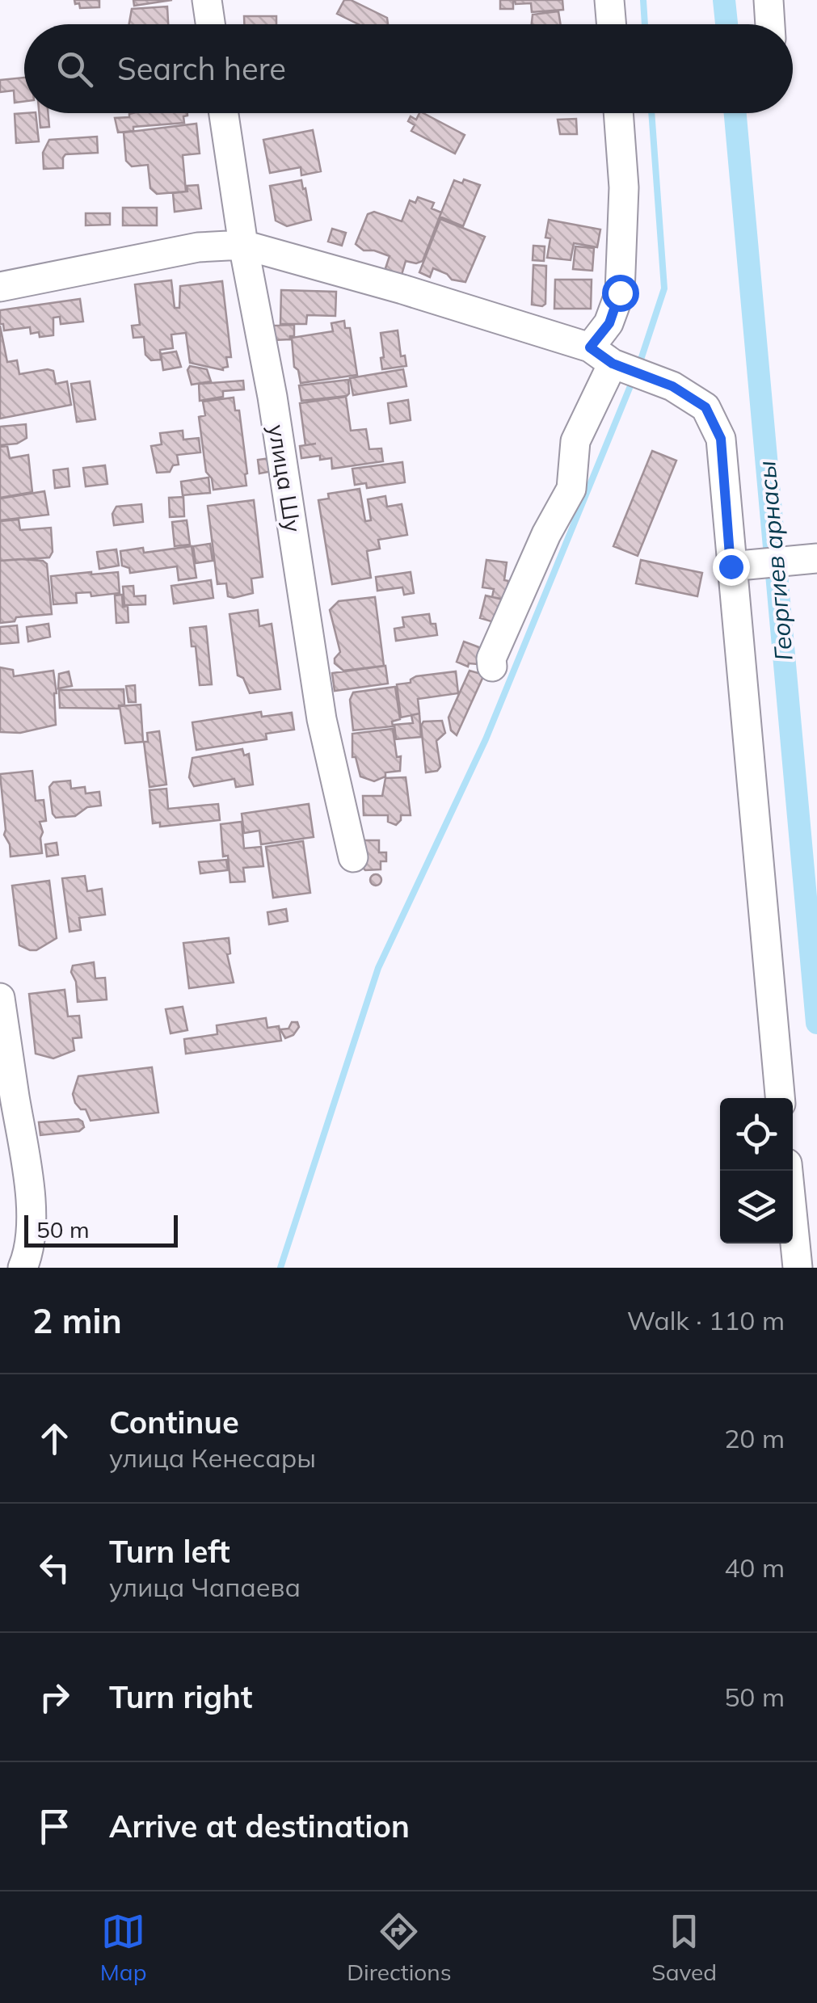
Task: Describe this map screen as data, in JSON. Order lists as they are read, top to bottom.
{
  "streets": {
    "street": ["улица Шу"]
  },
  "water": ["Георгиев арнасы"],
  "scale_bar": "50 m",
  "page": {
    "search": "Search here",
    "scale": "50 m",
    "heading": ["2 min", "Walk · 110 m"],
    "list": [
      ["Continue", "улица Кенесары", "20 m"],
      ["Turn left", "улица Чапаева", "40 m"],
      ["Turn right", "50 m"],
      "Arrive at destination"
    ],
    "nav": ["Map", "Directions", "Saved"]
  }
}
